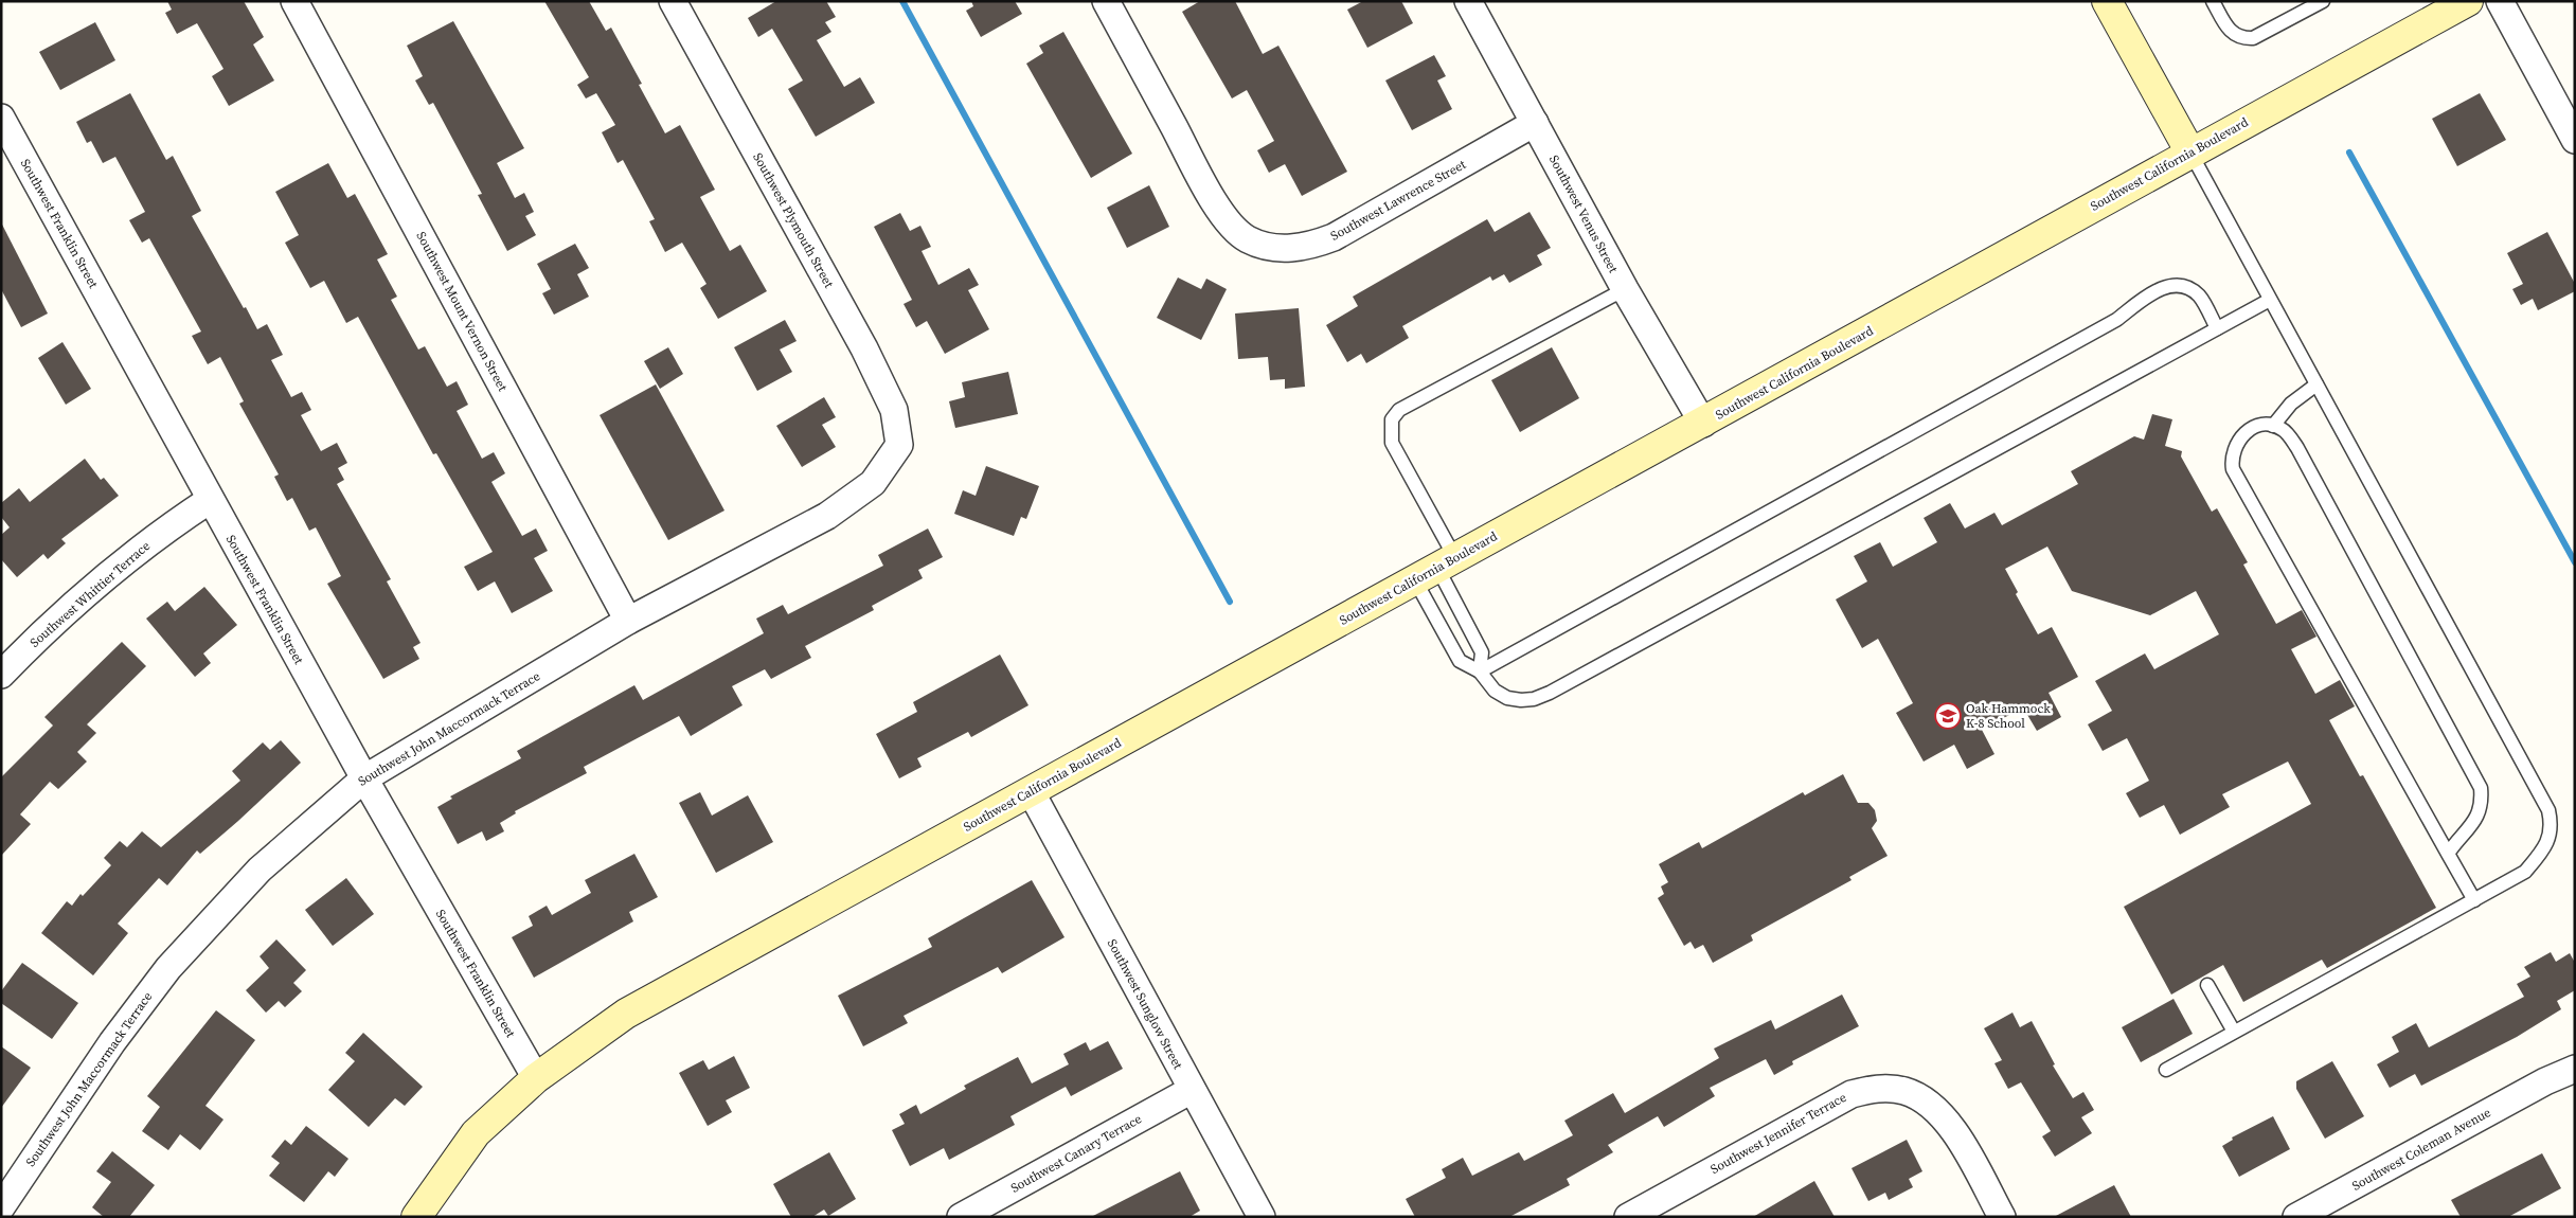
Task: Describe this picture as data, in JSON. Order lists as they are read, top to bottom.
{
  "streets": {
    "street": [
      "Southwest California Boulevard",
      "Southwest Lawrence Street",
      "Southwest Venus Street",
      "Southwest Plymouth Street",
      "Southwest Franklin Street",
      "Southwest Mount Vernon Street",
      "Southwest Whittier Terrace",
      "Southwest John Maccormack Terrace",
      "Southwest Sunglow Street",
      "Southwest Jennifer Terrace",
      "Southwest Coleman Avenue",
      "Southwest Canary Terrace"
    ]
  },
  "crossings": [
    ["Southwest California Boulevard", "Southwest Venus Street"],
    ["Southwest California Boulevard", "Southwest Franklin Street"],
    ["Southwest California Boulevard", "Southwest Sunglow Street"],
    ["Southwest Lawrence Street", "Southwest Venus Street"],
    ["Southwest Plymouth Street", "Southwest John Maccormack Terrace"],
    ["Southwest Franklin Street", "Southwest Whittier Terrace"],
    ["Southwest Franklin Street", "Southwest John Maccormack Terrace"],
    ["Southwest Mount Vernon Street", "Southwest John Maccormack Terrace"],
    ["Southwest Sunglow Street", "Southwest Canary Terrace"]
  ],
  "places": {
    "school or university": ["Oak Hammock K-8 School"]
  }
}
